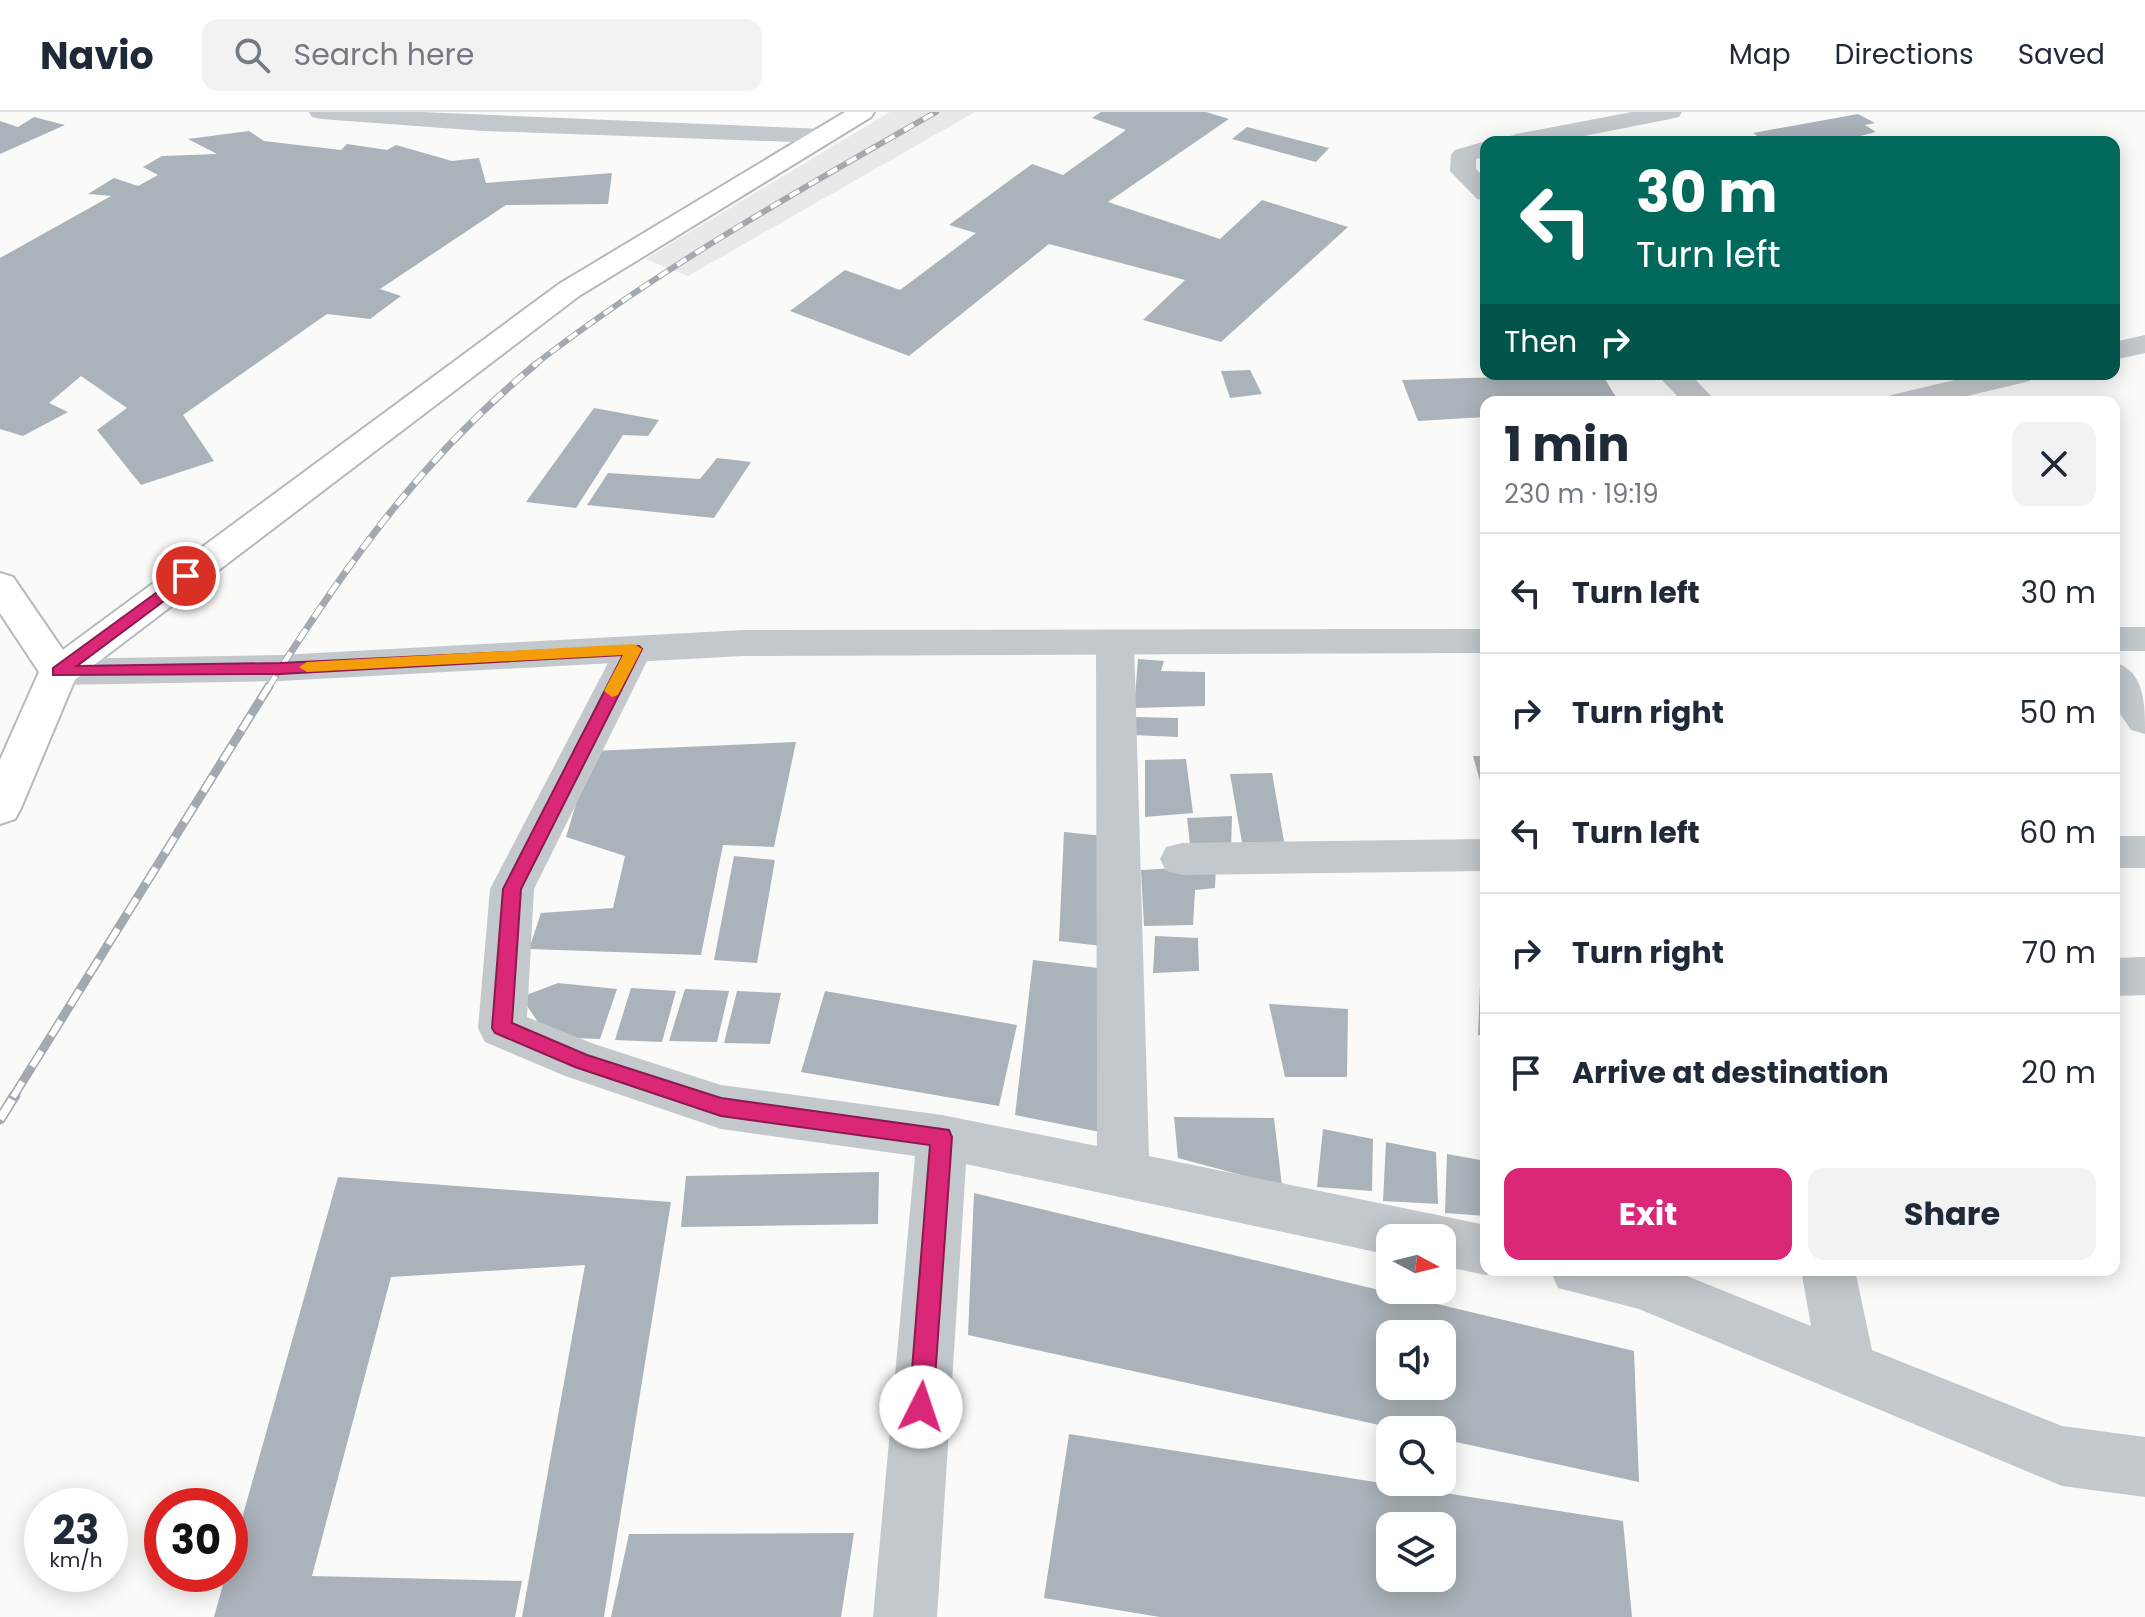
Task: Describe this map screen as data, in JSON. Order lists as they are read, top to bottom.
{
  "north": "right",
  "page": {
    "header": "Navio",
    "search": "Search here",
    "nav": ["Map", "Directions", "Saved"],
    "turn": ["30 m", "Turn left"],
    "then": "Then",
    "heading": ["1 min", "230 m · 19:19"],
    "list": [
      {
        "name": "Turn left",
        "value": "30 m"
      },
      {
        "name": "Turn right",
        "value": "50 m"
      },
      {
        "name": "Turn left",
        "value": "60 m"
      },
      {
        "name": "Turn right",
        "value": "70 m"
      },
      {
        "name": "Arrive at destination",
        "value": "20 m"
      }
    ],
    "buttons": ["Exit", "Share"],
    "speed": "23 km/h",
    "limit": "30"
  }
}
